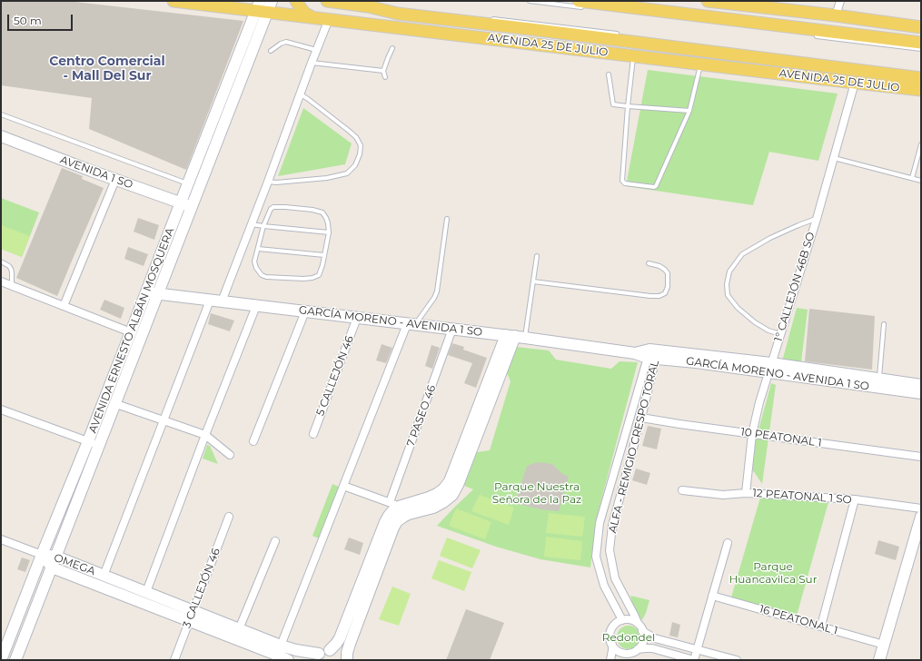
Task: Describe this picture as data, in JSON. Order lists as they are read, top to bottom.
{
  "streets": {
    "main road": ["AVENIDA 25 DE JULIO"],
    "street": [
      "AVENIDA 1 SO",
      "1° CALLEJÓN 46B SO",
      "GARCÍA MORENO - AVENIDA 1 SO",
      "AVENIDA ERNESTO ALBÁN MOSQUERA",
      "5 CALLEJÓN 46",
      "7 PASEO 46",
      "10 PEATONAL 1",
      "ALFA - REMIGIO CRESPO TORAL",
      "12 PEATONAL 1 SO",
      "OMEGA",
      "3 CALLEJÓN 46",
      "16 PEATONAL 1"
    ]
  },
  "crossings": [
    ["AVENIDA 25 DE JULIO", "1° CALLEJÓN 46B SO"],
    ["AVENIDA 25 DE JULIO", "AVENIDA ERNESTO ALBÁN MOSQUERA"],
    ["AVENIDA 1 SO", "AVENIDA ERNESTO ALBÁN MOSQUERA"],
    ["1° CALLEJÓN 46B SO", "GARCÍA MORENO - AVENIDA 1 SO"],
    ["1° CALLEJÓN 46B SO", "10 PEATONAL 1"],
    ["1° CALLEJÓN 46B SO", "12 PEATONAL 1 SO"],
    ["GARCÍA MORENO - AVENIDA 1 SO", "AVENIDA ERNESTO ALBÁN MOSQUERA"],
    ["GARCÍA MORENO - AVENIDA 1 SO", "5 CALLEJÓN 46"],
    ["GARCÍA MORENO - AVENIDA 1 SO", "7 PASEO 46"],
    ["GARCÍA MORENO - AVENIDA 1 SO", "ALFA - REMIGIO CRESPO TORAL"],
    ["AVENIDA ERNESTO ALBÁN MOSQUERA", "OMEGA"],
    ["10 PEATONAL 1", "ALFA - REMIGIO CRESPO TORAL"],
    ["OMEGA", "3 CALLEJÓN 46"]
  ],
  "districts": ["Centro Comercial - Mall Del Sur"],
  "parks": ["Parque Nuestra Señora de la Paz", "Parque Huancavilca Sur", "Redondel"],
  "scale_bar": "50 m"
}
